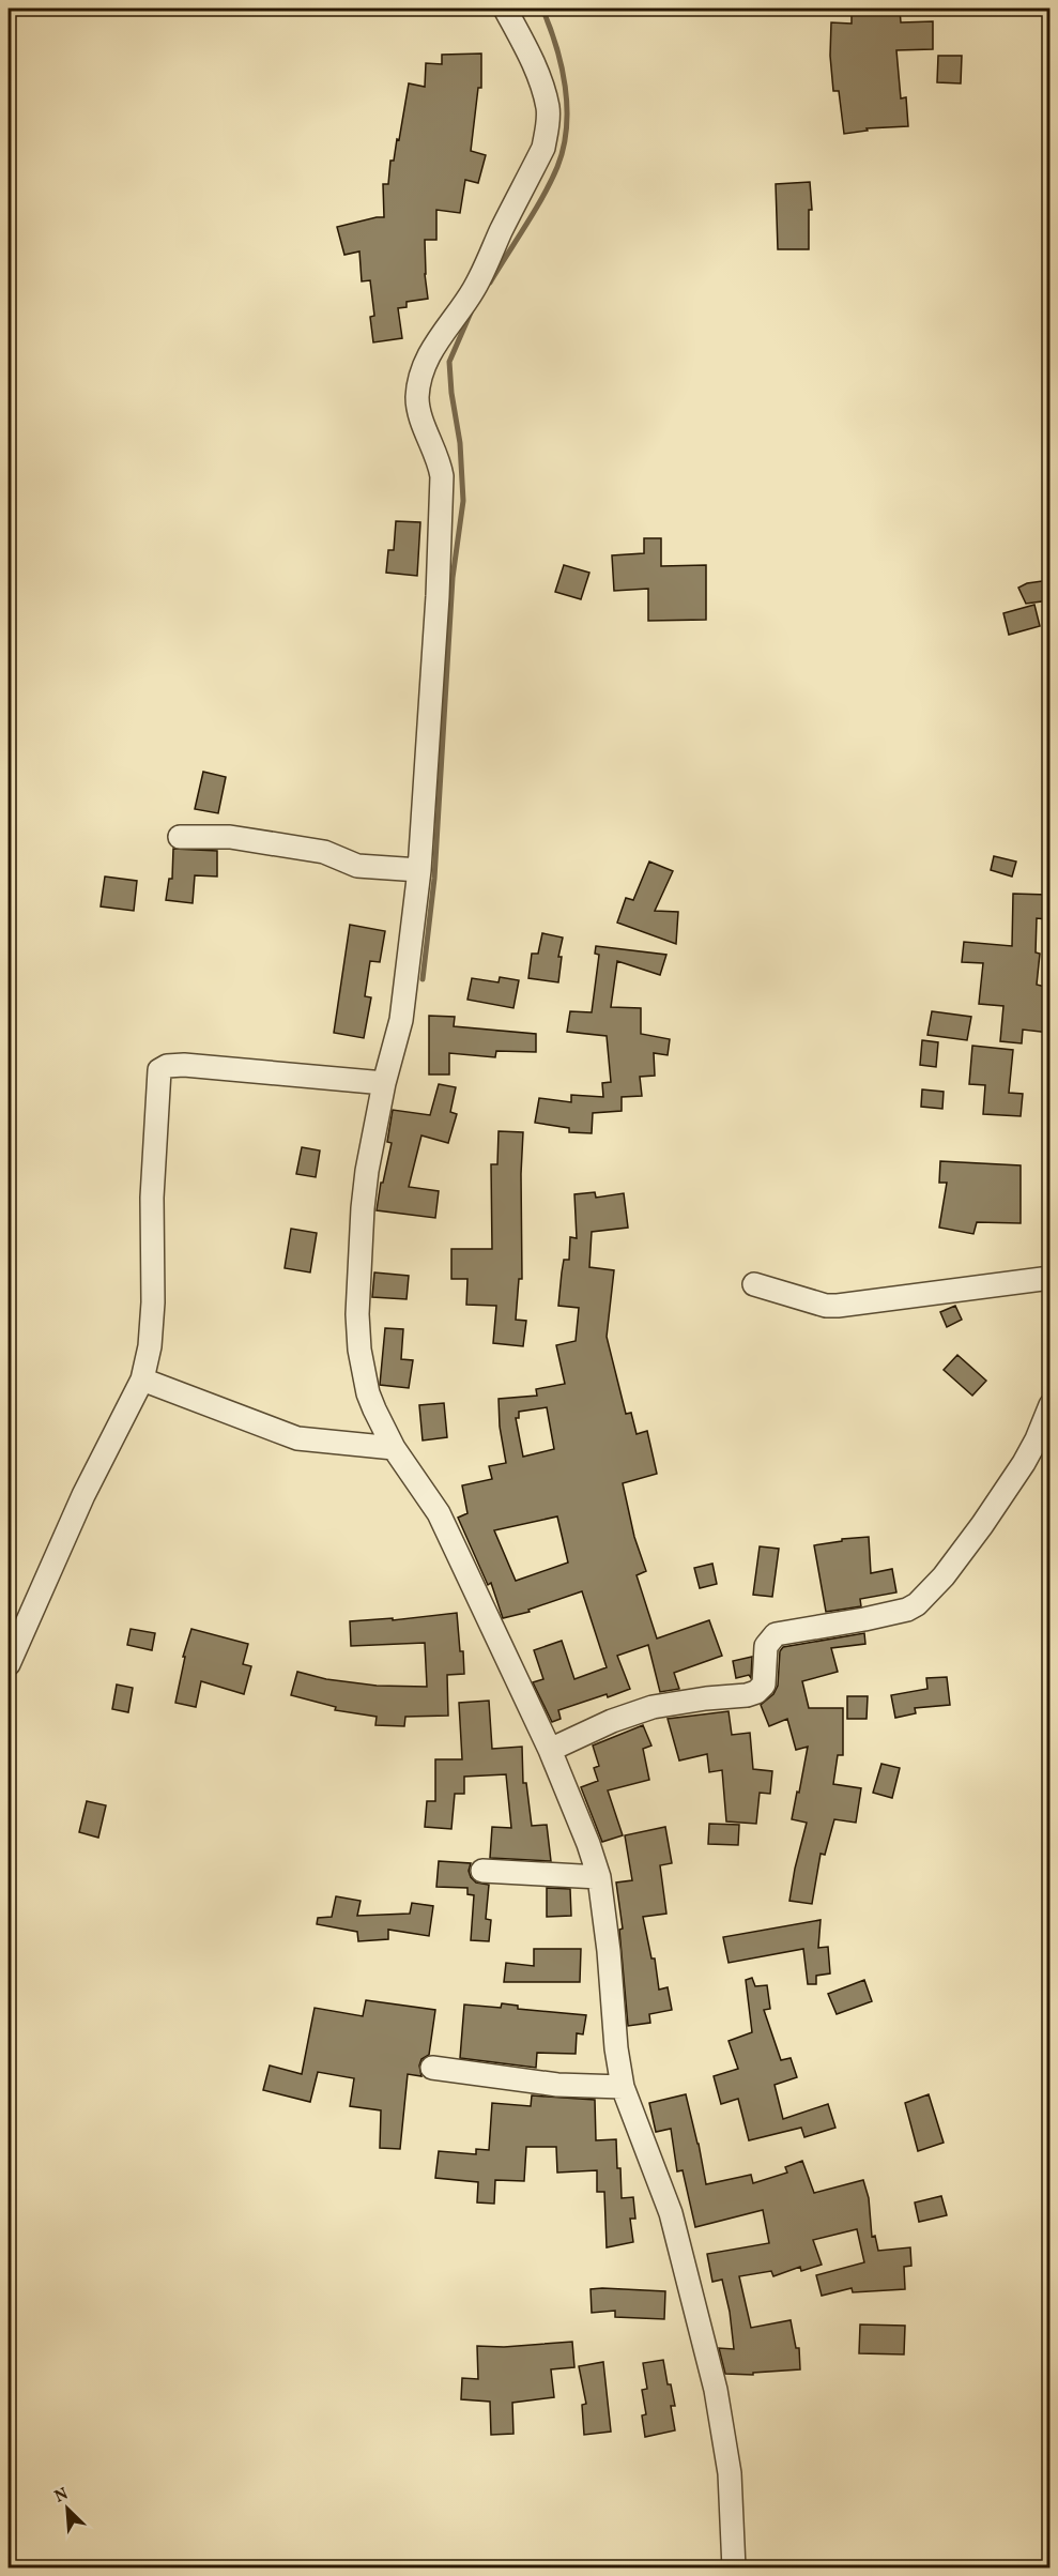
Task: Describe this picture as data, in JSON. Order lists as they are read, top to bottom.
{
  "north": "top left"
}
